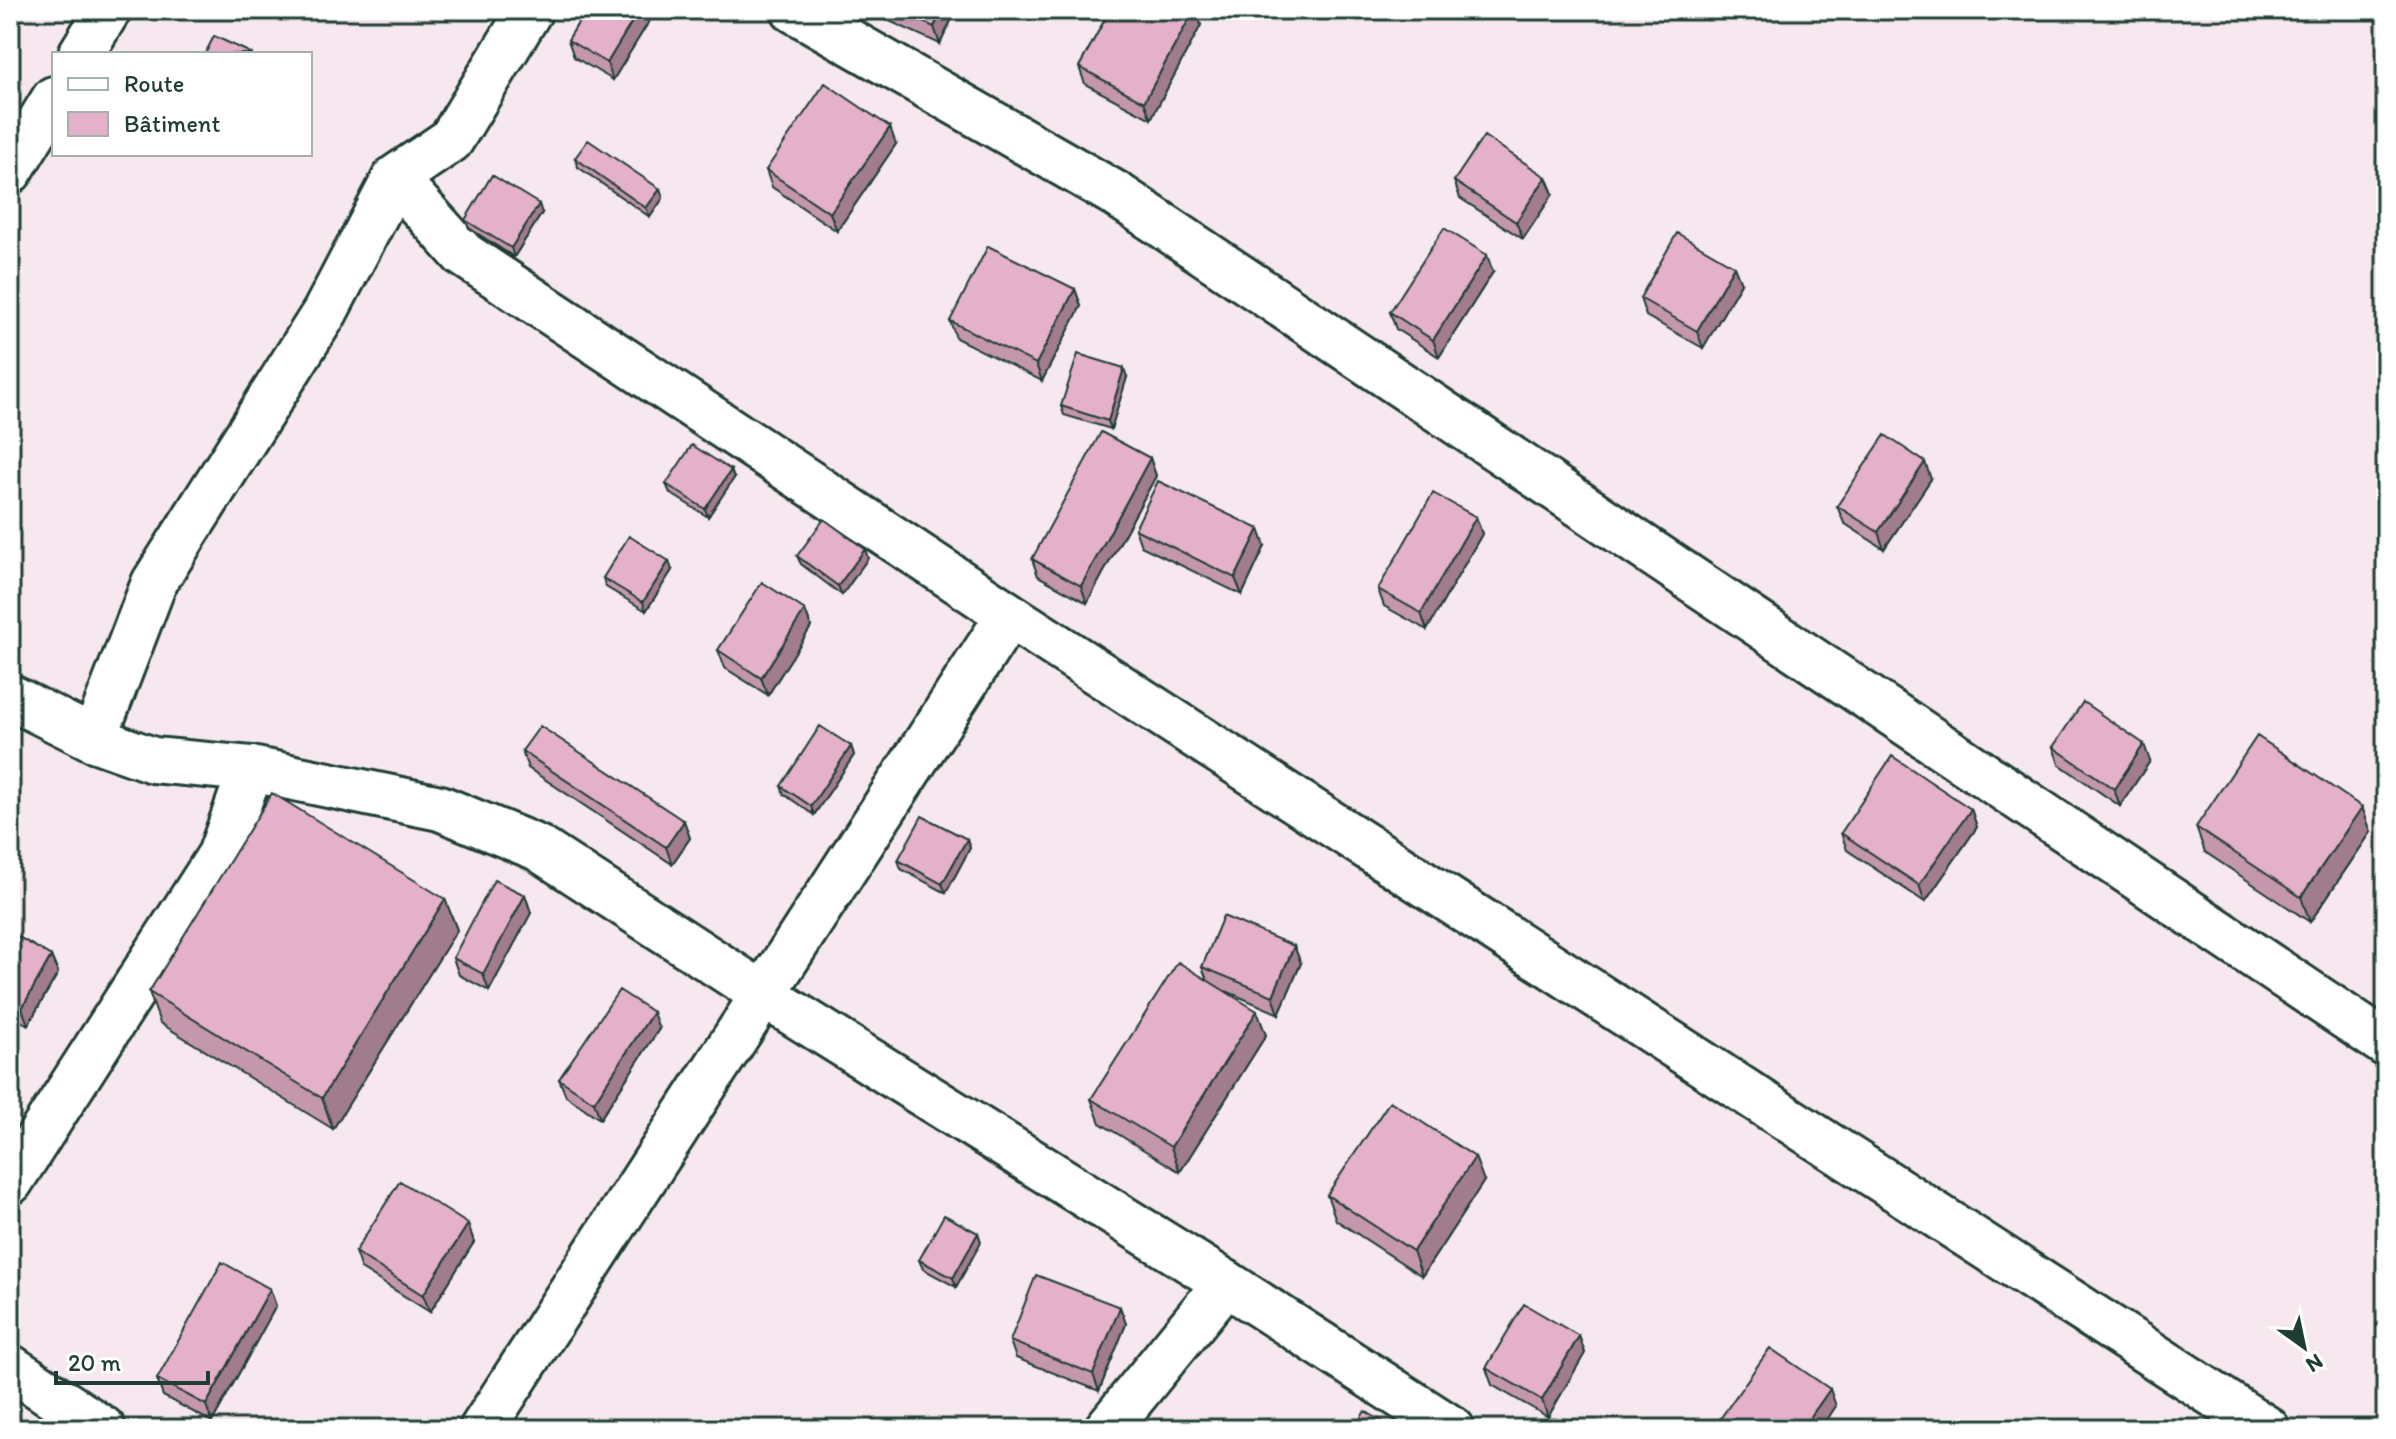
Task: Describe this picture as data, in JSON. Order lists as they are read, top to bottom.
{
  "legend": ["Route", "Bâtiment"],
  "scale_bar": "20 m",
  "north": "bottom right"
}
